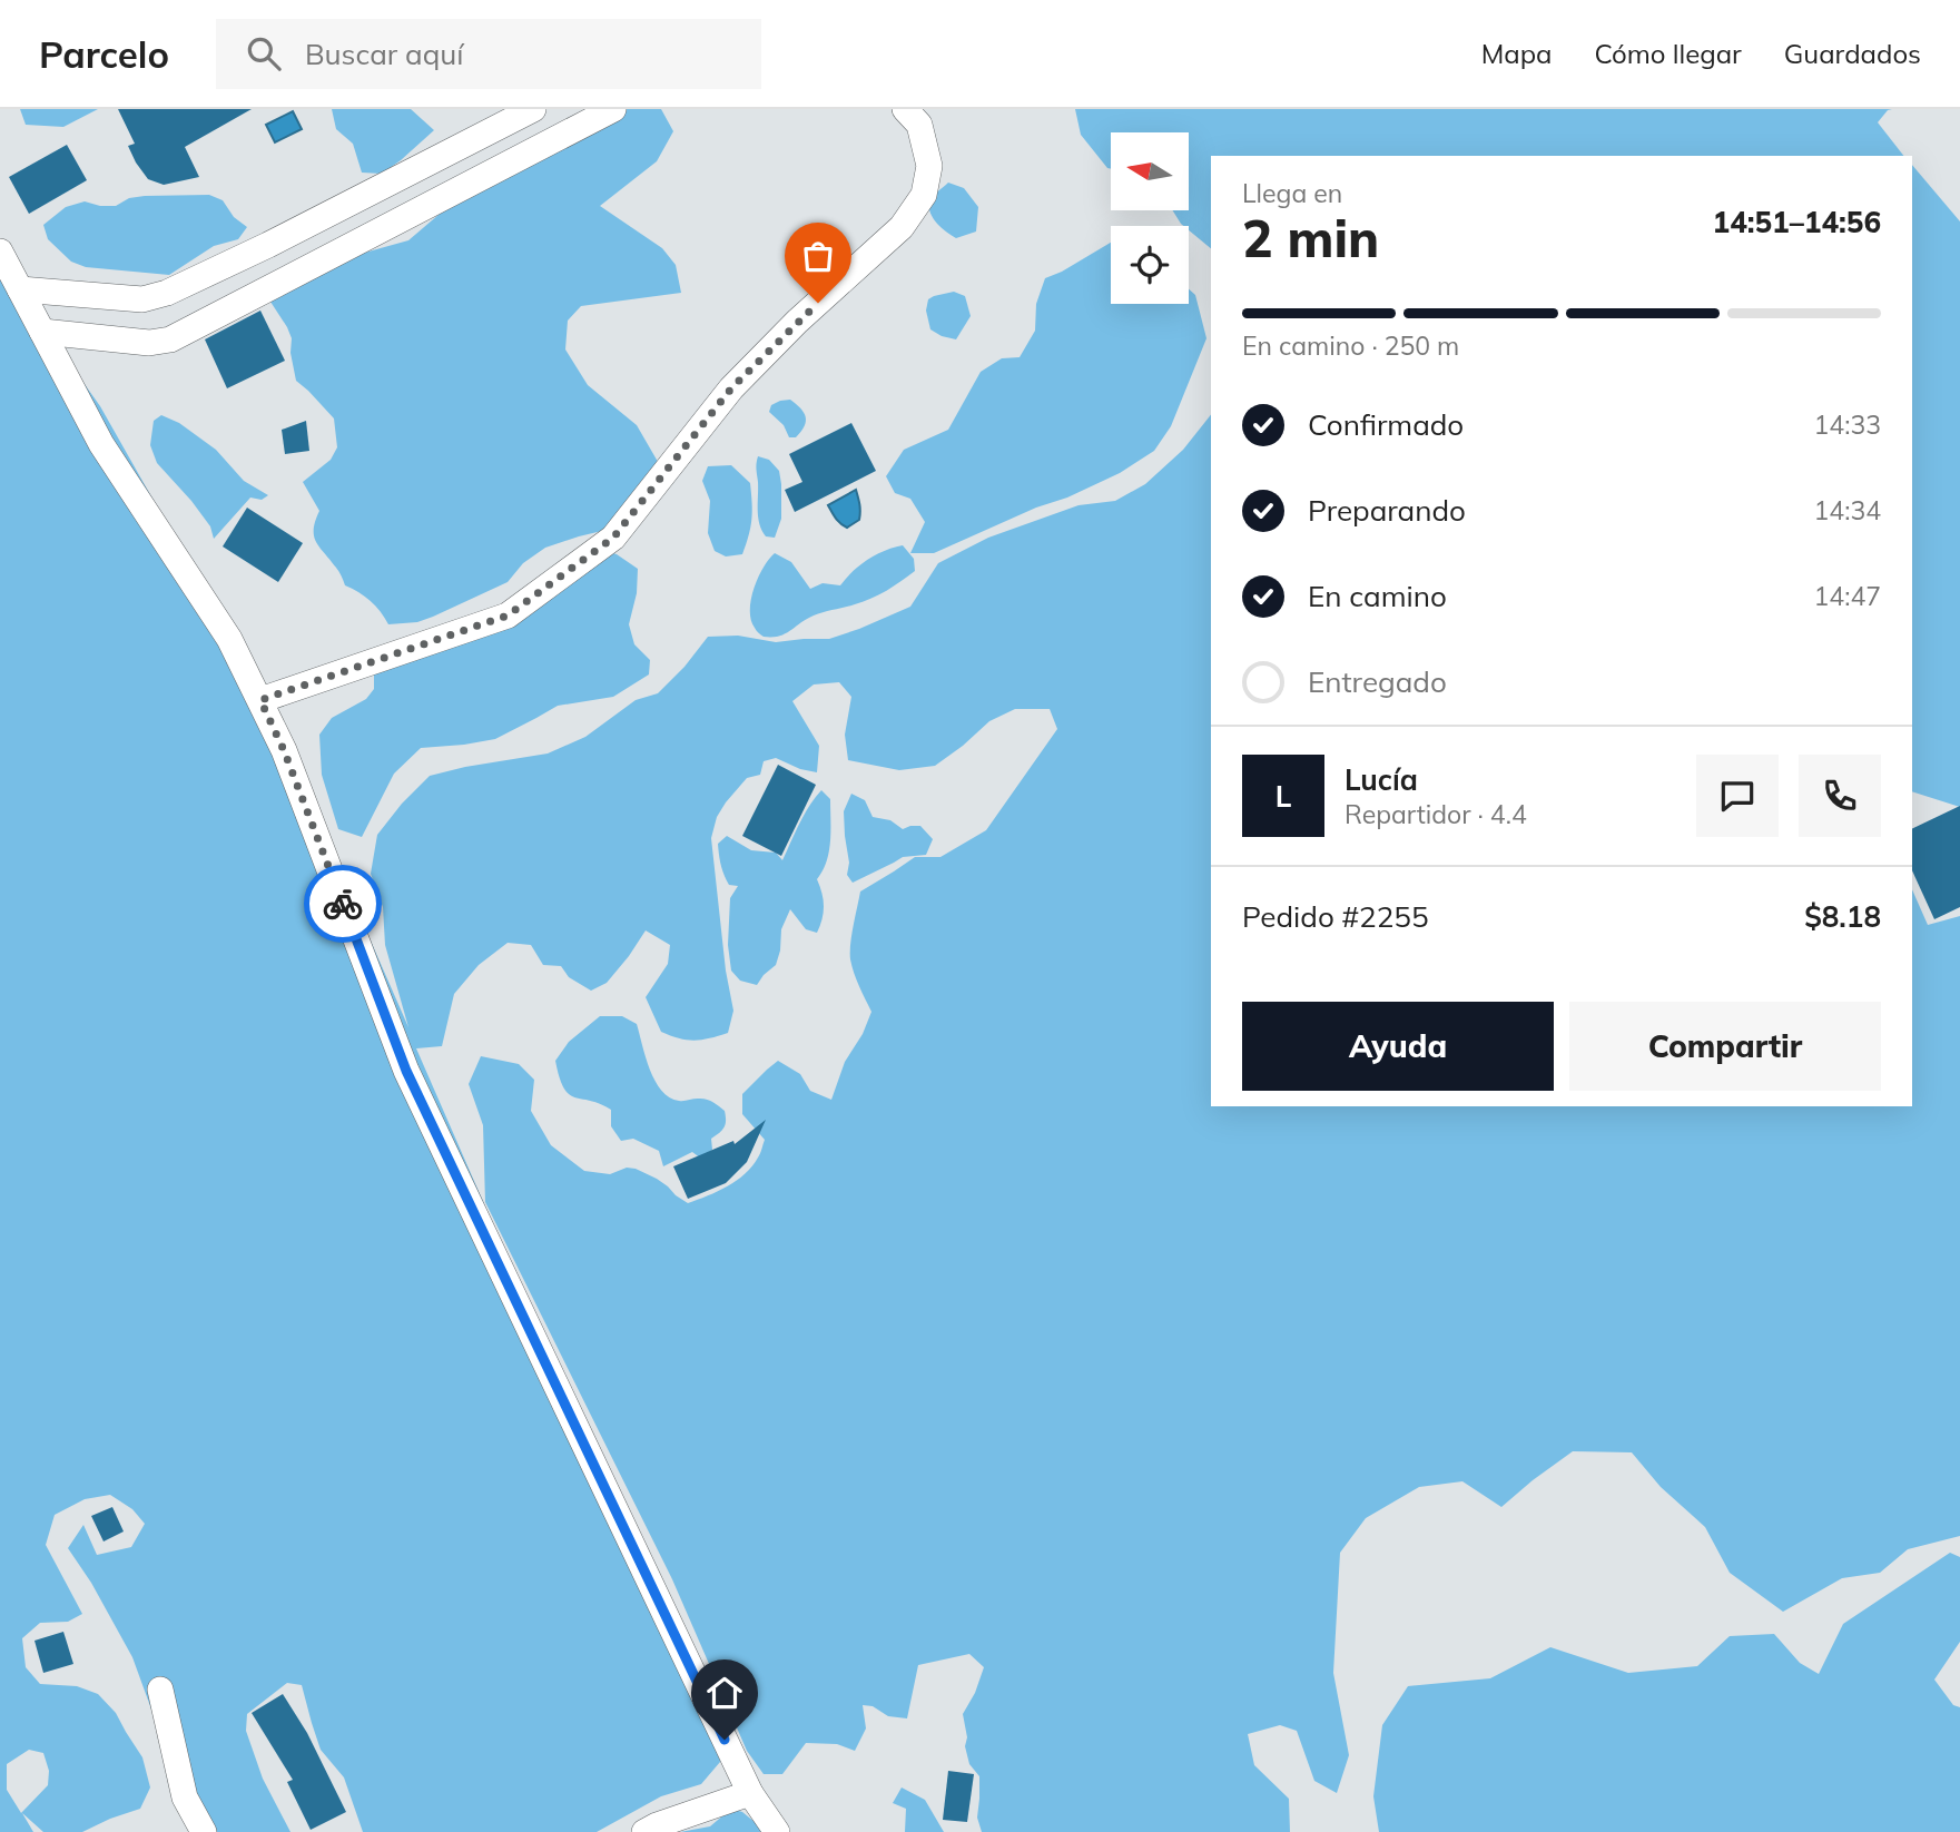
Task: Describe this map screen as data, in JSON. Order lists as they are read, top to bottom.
{
  "north": "left",
  "page": {
    "header": "Parcelo",
    "search": "Buscar aquí",
    "nav": ["Mapa", "Cómo llegar", "Guardados"],
    "heading": ["2 min", "Llega en", "14:51–14:56"],
    "panel": [
      "Lucía",
      "Repartidor · 4.4",
      "Pedido #2255",
      "$8.18"
    ],
    "bar": "En camino · 250 m",
    "list": [
      ["Confirmado", "14:33"],
      ["Preparando", "14:34"],
      ["En camino", "14:47"],
      "Entregado"
    ],
    "round": "L",
    "buttons": ["Ayuda", "Compartir"]
  }
}
